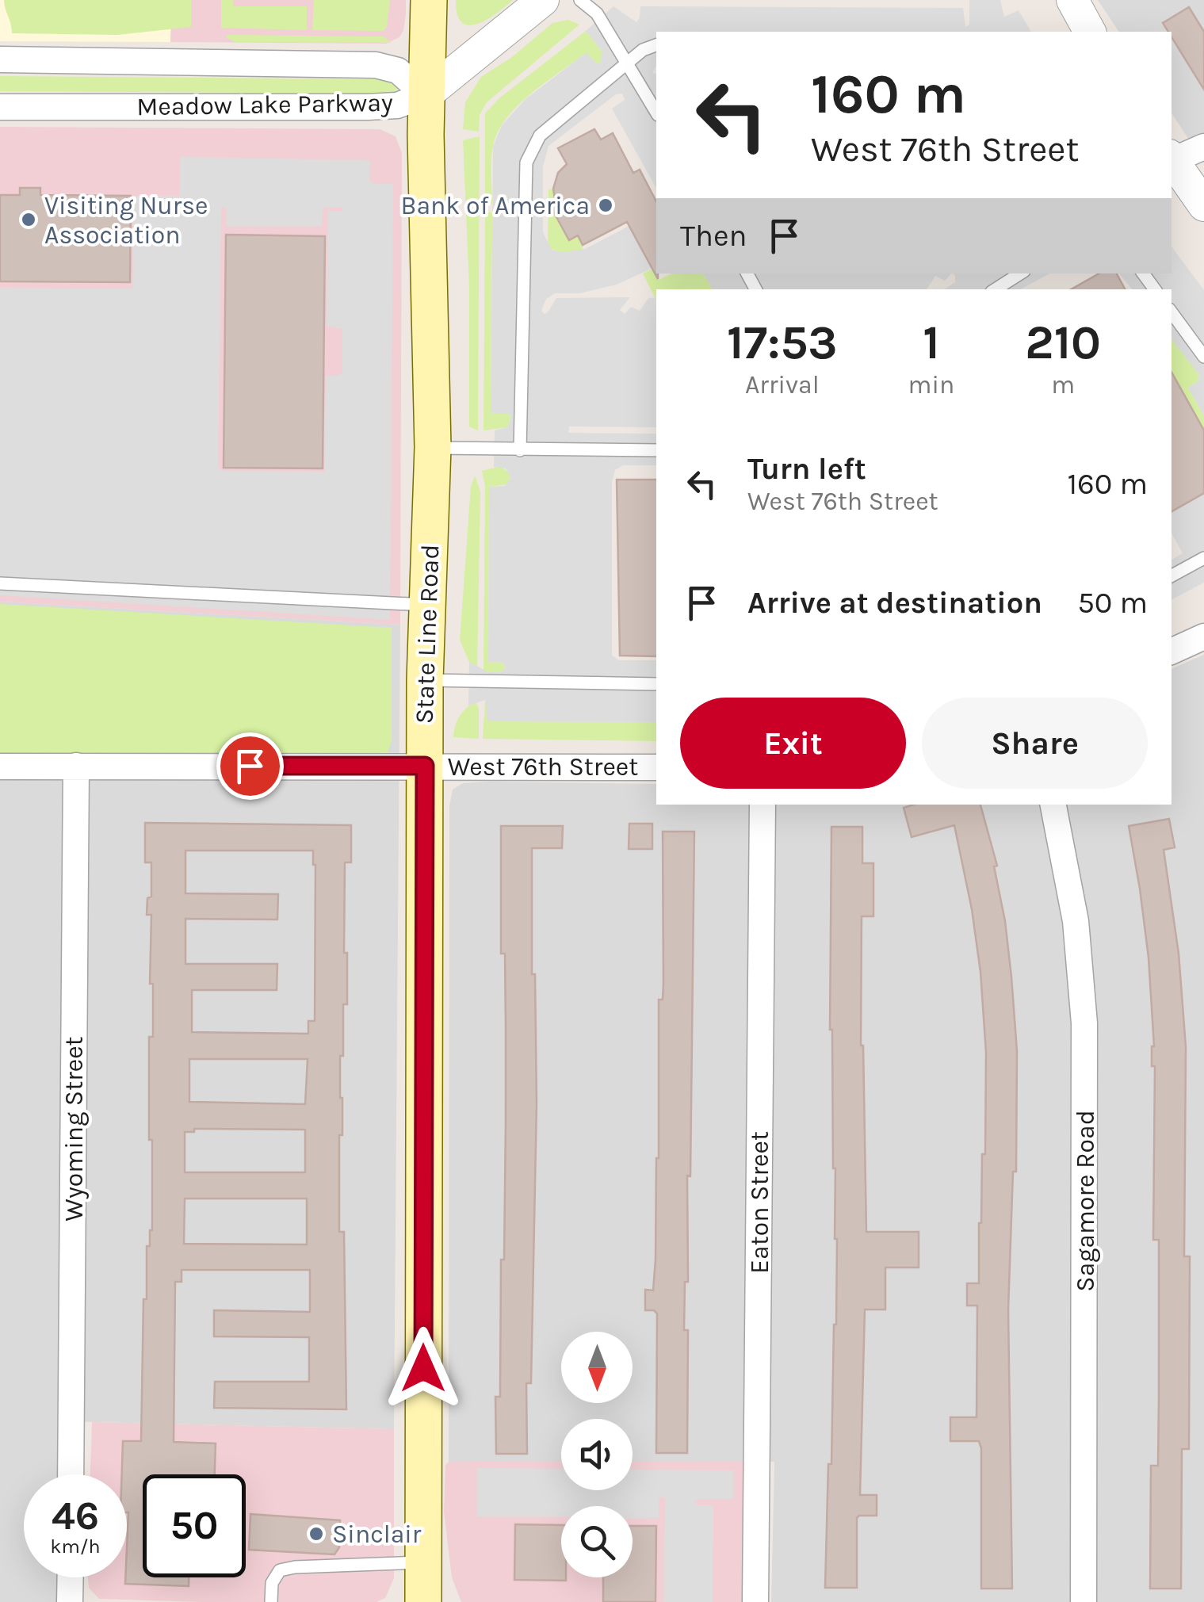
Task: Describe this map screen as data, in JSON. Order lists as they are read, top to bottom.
{
  "streets": {
    "main road": ["State Line Road"],
    "street": [
      "Meadow Lake Parkway",
      "West 76th Street",
      "Wyoming Street",
      "Sagamore Road",
      "Eaton Street"
    ]
  },
  "crossings": [
    ["Meadow Lake Parkway", "State Line Road"],
    ["State Line Road", "West 76th Street"],
    ["West 76th Street", "Wyoming Street"]
  ],
  "places": ["Bank of America", "Visiting Nurse Association", "Sinclair"],
  "north": "bottom",
  "page": {
    "turn": ["160 m", "West 76th Street"],
    "then": "Then",
    "eta": [
      "17:53",
      "Arrival",
      "1",
      "min",
      "210",
      "m"
    ],
    "list": [
      {
        "name": "Turn left",
        "note": "West 76th Street",
        "value": "160 m"
      },
      {
        "name": "Arrive at destination",
        "value": "50 m"
      }
    ],
    "buttons": ["Exit", "Share"],
    "speed": "46 km/h",
    "limit": "50"
  }
}
